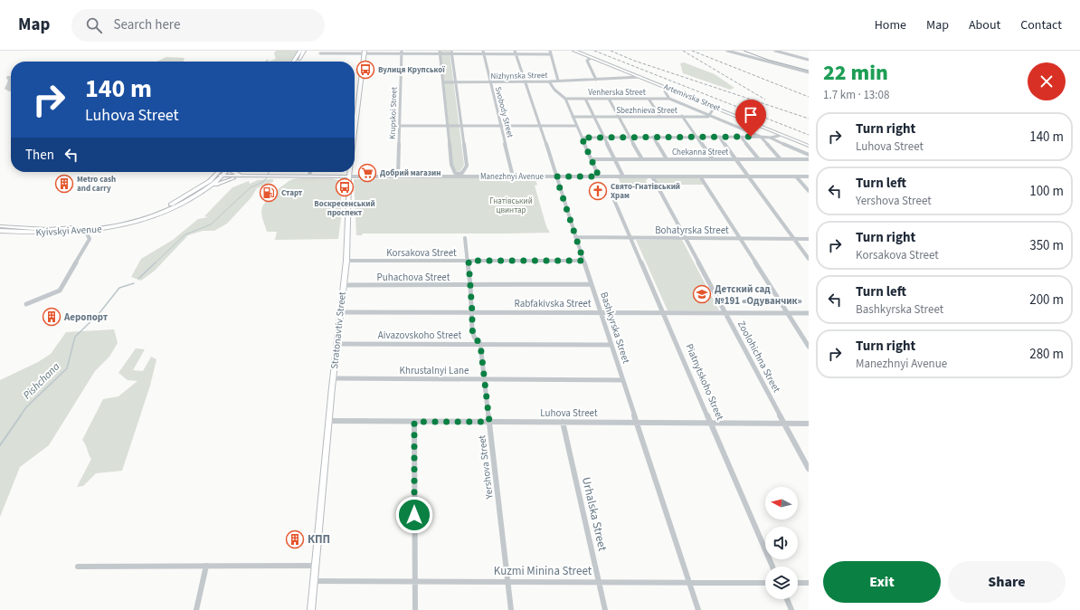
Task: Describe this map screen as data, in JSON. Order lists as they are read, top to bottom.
{
  "streets": {
    "main road": [
      "Artemivska Street",
      "Manezhnyi Avenue",
      "Kyivskyi Avenue",
      "Stratonavtiv Street"
    ],
    "street": [
      "Nizhynska Street",
      "Venherska Street",
      "Sbezhnieva Street",
      "Svobody Street",
      "Krupskoi Street",
      "Chekanna Street",
      "Bohatyrska Street",
      "Korsakova Street",
      "Puhachova Street",
      "Rabfakivska Street",
      "Bashkyrska Street",
      "Aivazovskoho Street",
      "Zoolohichna Street",
      "Khrustalnyi Lane",
      "Piatnytskoho Street",
      "Luhova Street",
      "Yershova Street",
      "Urhalska Street",
      "Kuzmi Minina Street"
    ]
  },
  "crossings": [
    ["Nizhynska Street", "Artemivska Street"],
    ["Nizhynska Street", "Svobody Street"],
    ["Nizhynska Street", "Bashkyrska Street"],
    ["Venherska Street", "Artemivska Street"],
    ["Artemivska Street", "Sbezhnieva Street"],
    ["Svobody Street", "Manezhnyi Avenue"],
    ["Krupskoi Street", "Manezhnyi Avenue"],
    ["Manezhnyi Avenue", "Kyivskyi Avenue"],
    ["Manezhnyi Avenue", "Bashkyrska Street"],
    ["Manezhnyi Avenue", "Stratonavtiv Street"],
    ["Manezhnyi Avenue", "Zoolohichna Street"],
    ["Bohatyrska Street", "Bashkyrska Street"],
    ["Bohatyrska Street", "Zoolohichna Street"],
    ["Bohatyrska Street", "Piatnytskoho Street"],
    ["Korsakova Street", "Bashkyrska Street"],
    ["Korsakova Street", "Stratonavtiv Street"],
    ["Korsakova Street", "Yershova Street"],
    ["Puhachova Street", "Bashkyrska Street"],
    ["Puhachova Street", "Stratonavtiv Street"],
    ["Puhachova Street", "Yershova Street"],
    ["Rabfakivska Street", "Bashkyrska Street"],
    ["Rabfakivska Street", "Stratonavtiv Street"],
    ["Rabfakivska Street", "Zoolohichna Street"],
    ["Rabfakivska Street", "Piatnytskoho Street"],
    ["Rabfakivska Street", "Yershova Street"],
    ["Bashkyrska Street", "Aivazovskoho Street"],
    ["Bashkyrska Street", "Khrustalnyi Lane"],
    ["Bashkyrska Street", "Luhova Street"],
    ["Bashkyrska Street", "Kuzmi Minina Street"],
    ["Stratonavtiv Street", "Aivazovskoho Street"],
    ["Stratonavtiv Street", "Khrustalnyi Lane"],
    ["Stratonavtiv Street", "Luhova Street"],
    ["Stratonavtiv Street", "Kuzmi Minina Street"],
    ["Aivazovskoho Street", "Yershova Street"],
    ["Zoolohichna Street", "Luhova Street"],
    ["Khrustalnyi Lane", "Yershova Street"],
    ["Piatnytskoho Street", "Luhova Street"],
    ["Luhova Street", "Yershova Street"],
    ["Luhova Street", "Urhalska Street"],
    ["Yershova Street", "Kuzmi Minina Street"],
    ["Urhalska Street", "Kuzmi Minina Street"]
  ],
  "water": ["Pishchana"],
  "parks": ["Гнатівський цвинтар"],
  "places": {
    "bus stop": ["Вулиця Крупської", "Воскресенський проспект"],
    "supermarket": ["Добрий магазин"],
    "building": ["Metro cash and carry", "Аеропорт", "КПП"],
    "church": ["Свято-Гнатівський Храм"],
    "fuel station": ["Старт"],
    "school or university": ["Детский сад №191 «Одуванчик»"]
  },
  "north": "left",
  "page": {
    "header": "Map",
    "search": "Search here",
    "nav": [
      "Home",
      "Map",
      "About",
      "Contact"
    ],
    "heading": ["22 min", "1.7 km · 13:08"],
    "turn": ["140 m", "Luhova Street"],
    "list": [
      {
        "name": "Turn right",
        "note": "Luhova Street",
        "value": "140 m"
      },
      {
        "name": "Turn left",
        "note": "Yershova Street",
        "value": "100 m"
      },
      {
        "name": "Turn right",
        "note": "Korsakova Street",
        "value": "350 m"
      },
      {
        "name": "Turn left",
        "note": "Bashkyrska Street",
        "value": "200 m"
      },
      {
        "name": "Turn right",
        "note": "Manezhnyi Avenue",
        "value": "280 m"
      }
    ],
    "then": "Then",
    "buttons": ["Exit", "Share"]
  }
}
